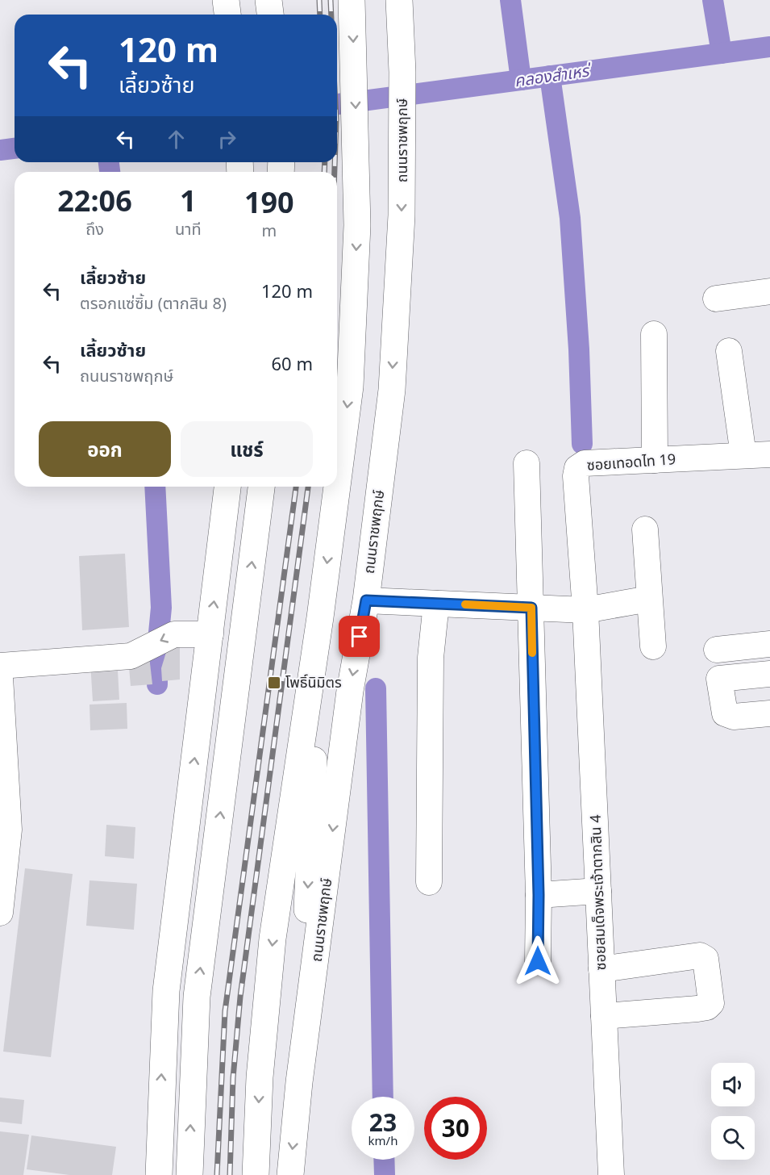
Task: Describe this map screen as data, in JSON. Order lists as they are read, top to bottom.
{
  "streets": {
    "main road": ["ถนนราชพฤกษ์"],
    "street": ["ซอยเทอดไท 19", "ซอยสมเด็จพระเจ้าตากสิน 4"]
  },
  "crossings": [
    ["ซอยเทอดไท 19", "ซอยสมเด็จพระเจ้าตากสิน 4"]
  ],
  "water": ["คลองสำเหร่"],
  "places": {
    "transit": ["โพธิ์นิมิตร"]
  },
  "page": {
    "turn": ["120 m", "เลี้ยวซ้าย"],
    "eta": [
      "22:06",
      "ถึง",
      "1",
      "นาที",
      "190",
      "m"
    ],
    "list": [
      {
        "name": "เลี้ยวซ้าย",
        "note": "ตรอกแซ่ซิ้ม (ตากสิน 8)",
        "value": "120 m"
      },
      {
        "name": "เลี้ยวซ้าย",
        "note": "ถนนราชพฤกษ์",
        "value": "60 m"
      }
    ],
    "buttons": ["ออก", "แชร์"],
    "speed": "23 km/h",
    "limit": "30"
  }
}
